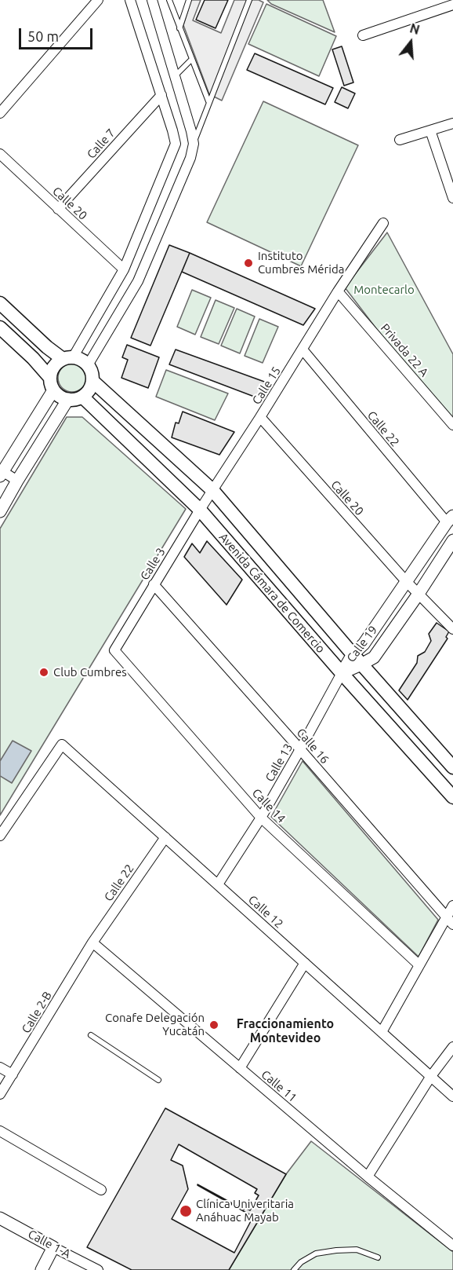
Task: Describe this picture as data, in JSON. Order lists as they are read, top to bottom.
{
  "streets": {
    "main road": ["Avenida Cámara de Comercio"],
    "street": [
      "Calle 7",
      "Calle 20",
      "Privada 22 A",
      "Calle 15",
      "Calle 22",
      "Calle 3",
      "Calle 19",
      "Calle 16",
      "Calle 13",
      "Calle 14",
      "Calle 12",
      "Calle 2-B",
      "Calle 11",
      "Calle 1-A"
    ]
  },
  "crossings": [
    ["Calle 7", "Calle 20"],
    ["Calle 20", "Calle 15"],
    ["Calle 20", "Calle 19"],
    ["Privada 22 A", "Calle 15"],
    ["Calle 15", "Calle 22"],
    ["Calle 15", "Calle 3"],
    ["Calle 15", "Avenida Cámara de Comercio"],
    ["Calle 22", "Calle 19"],
    ["Calle 22", "Calle 12"],
    ["Calle 22", "Calle 2-B"],
    ["Calle 22", "Calle 11"],
    ["Calle 3", "Avenida Cámara de Comercio"],
    ["Calle 3", "Calle 16"],
    ["Calle 3", "Calle 14"],
    ["Avenida Cámara de Comercio", "Calle 19"],
    ["Avenida Cámara de Comercio", "Calle 13"],
    ["Calle 19", "Calle 13"],
    ["Calle 16", "Calle 13"],
    ["Calle 13", "Calle 14"],
    ["Calle 13", "Calle 12"],
    ["Calle 2-B", "Calle 11"]
  ],
  "districts": ["Fraccionamiento Montevideo"],
  "parks": ["Montecarlo"],
  "places": [
    "Instituto Cumbres Mérida",
    "Club Cumbres",
    "Conafe Delegación Yucatán",
    "Clínica Univeritaria Anáhuac Mayab"
  ],
  "scale_bar": "50 m",
  "north": "top"
}
